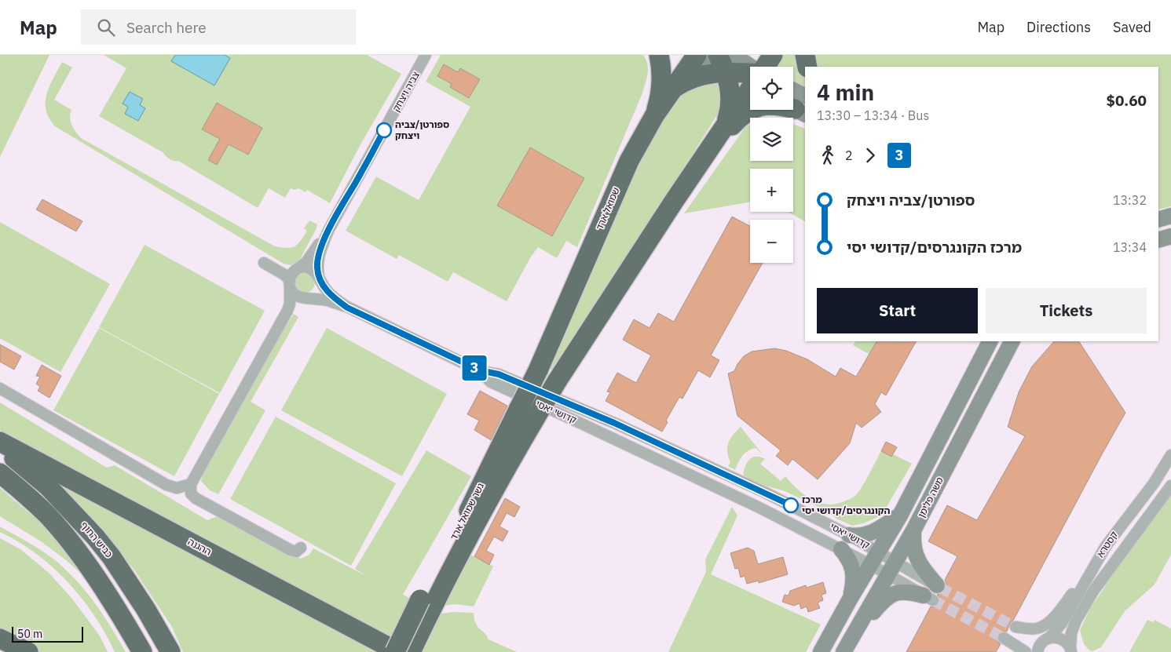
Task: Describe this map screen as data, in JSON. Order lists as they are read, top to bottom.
{
  "streets": {
    "highway": [
      "שמואל ארד",
      "גשר שמואל ארד",
      "כביש החוף",
      "ההגנה"
    ],
    "main road": ["משה פלימן"],
    "street": ["צביה ויצחק", "קדושי יאסי", "קסטרא"]
  },
  "crossings": [
    ["צביה ויצחק", "קדושי יאסי"],
    ["שמואל ארד", "גשר שמואל ארד"],
    ["קדושי יאסי", "משה פלימן"]
  ],
  "places": ["ספורטן/צביה ויצחק", "מרכז הקונגרסים/קדושי יסי"],
  "lines": ["bus line 3"],
  "scale_bar": "50 m",
  "page": {
    "header": "Map",
    "search": "Search here",
    "nav": ["Map", "Directions", "Saved"],
    "on_map": "3",
    "map_buttons": ["+", "−"],
    "heading": ["4 min", "13:30 – 13:34 · Bus", "$0.60"],
    "legs": ["2", "3"],
    "list": [
      {
        "name": "ספורטן/צביה ויצחק",
        "value": "13:32"
      },
      {
        "name": "מרכז הקונגרסים/קדושי יסי",
        "value": "13:34"
      }
    ],
    "buttons": ["Start", "Tickets"],
    "scale": "50 m"
  }
}
